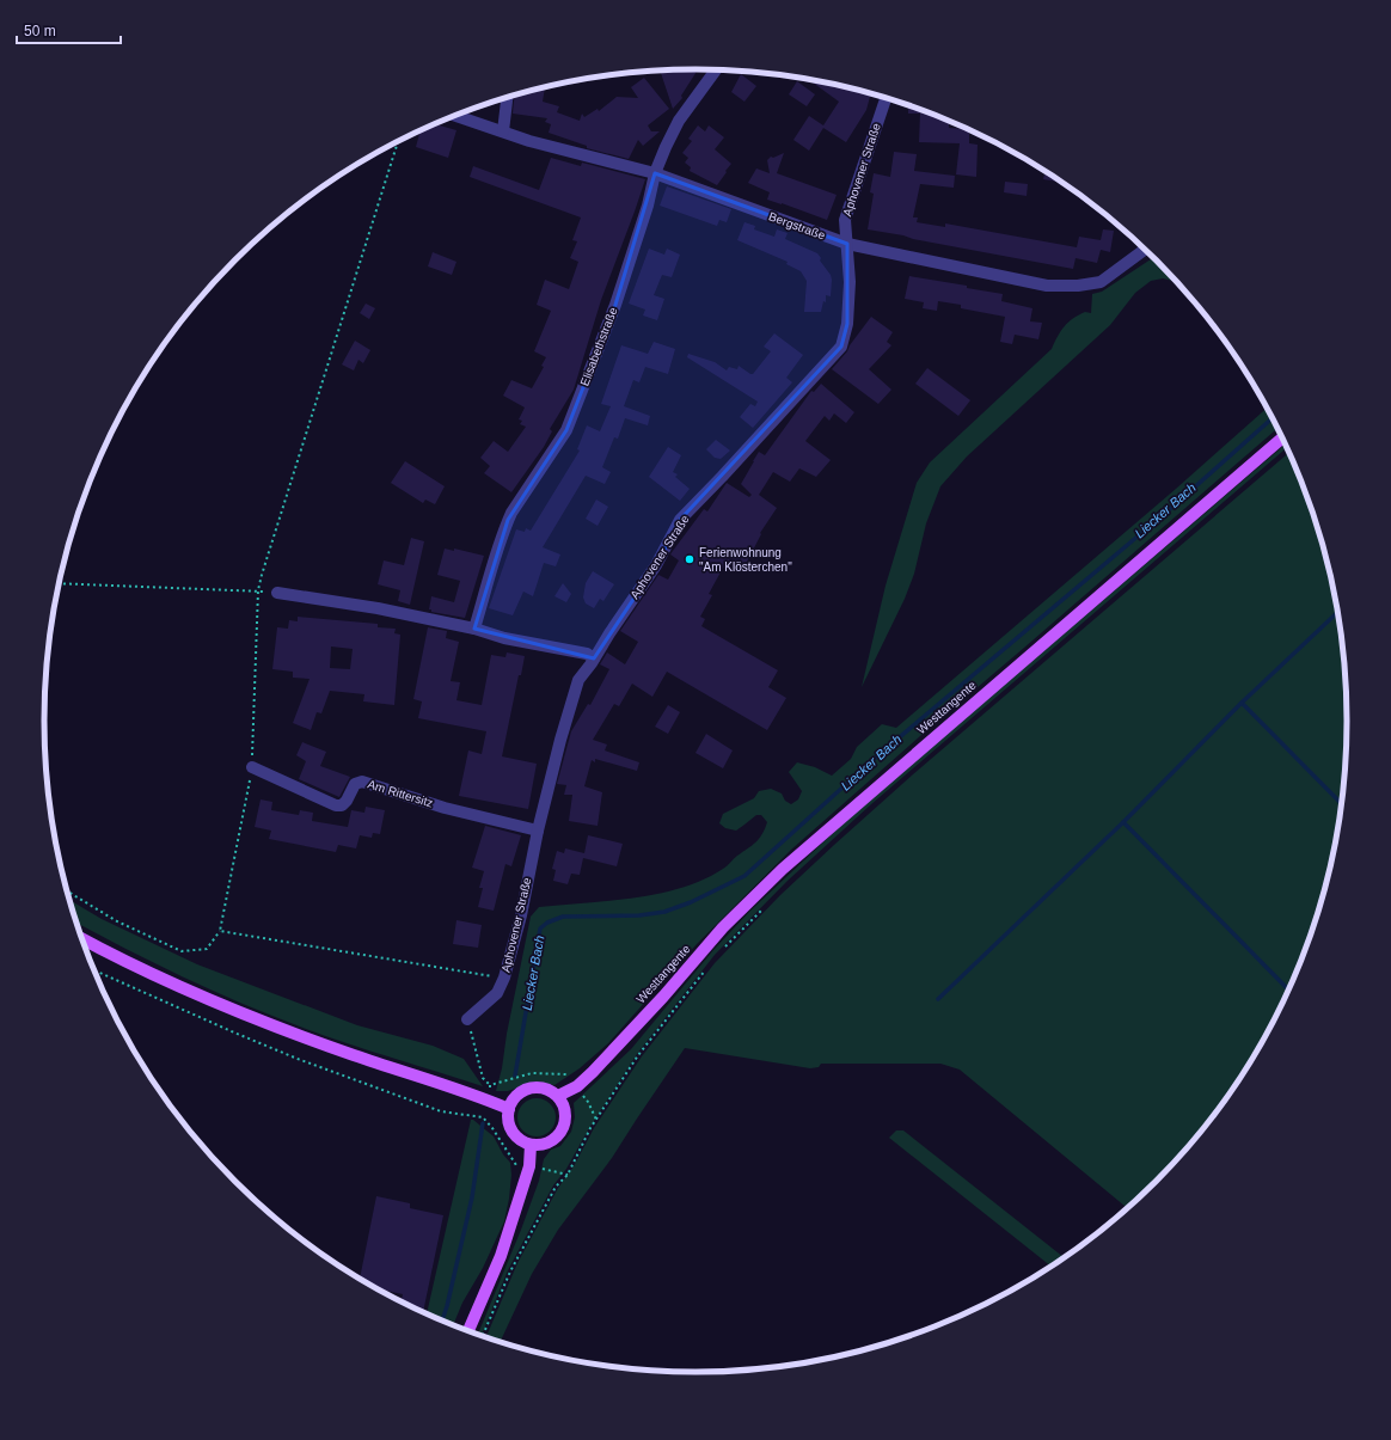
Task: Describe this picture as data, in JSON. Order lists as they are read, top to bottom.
{
  "streets": {
    "main road": ["Westtangente"],
    "street": [
      "Aphovener Straße",
      "Bergstraße",
      "Elisabethstraße",
      "Am Rittersitz"
    ]
  },
  "crossings": [
    ["Aphovener Straße", "Bergstraße"],
    ["Aphovener Straße", "Am Rittersitz"],
    ["Bergstraße", "Elisabethstraße"]
  ],
  "water": ["Liecker Bach"],
  "places": ["Ferienwohnung \"Am Klösterchen\""],
  "scale_bar": "50 m"
}
